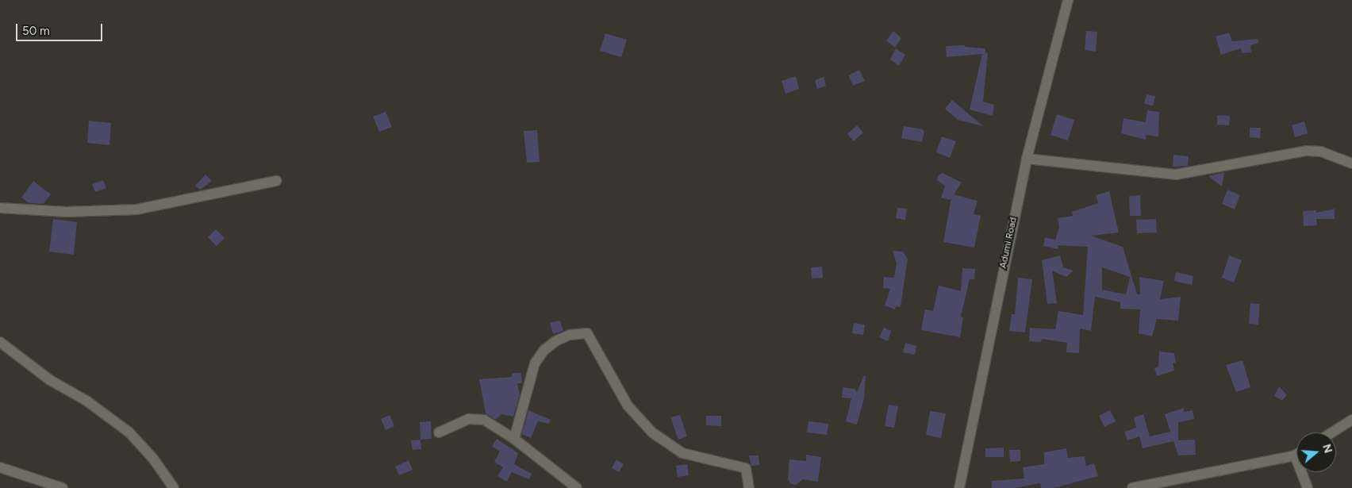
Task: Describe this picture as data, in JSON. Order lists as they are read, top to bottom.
{
  "streets": {
    "street": ["Adumi Road"]
  },
  "scale_bar": "50 m",
  "north": "right"
}
